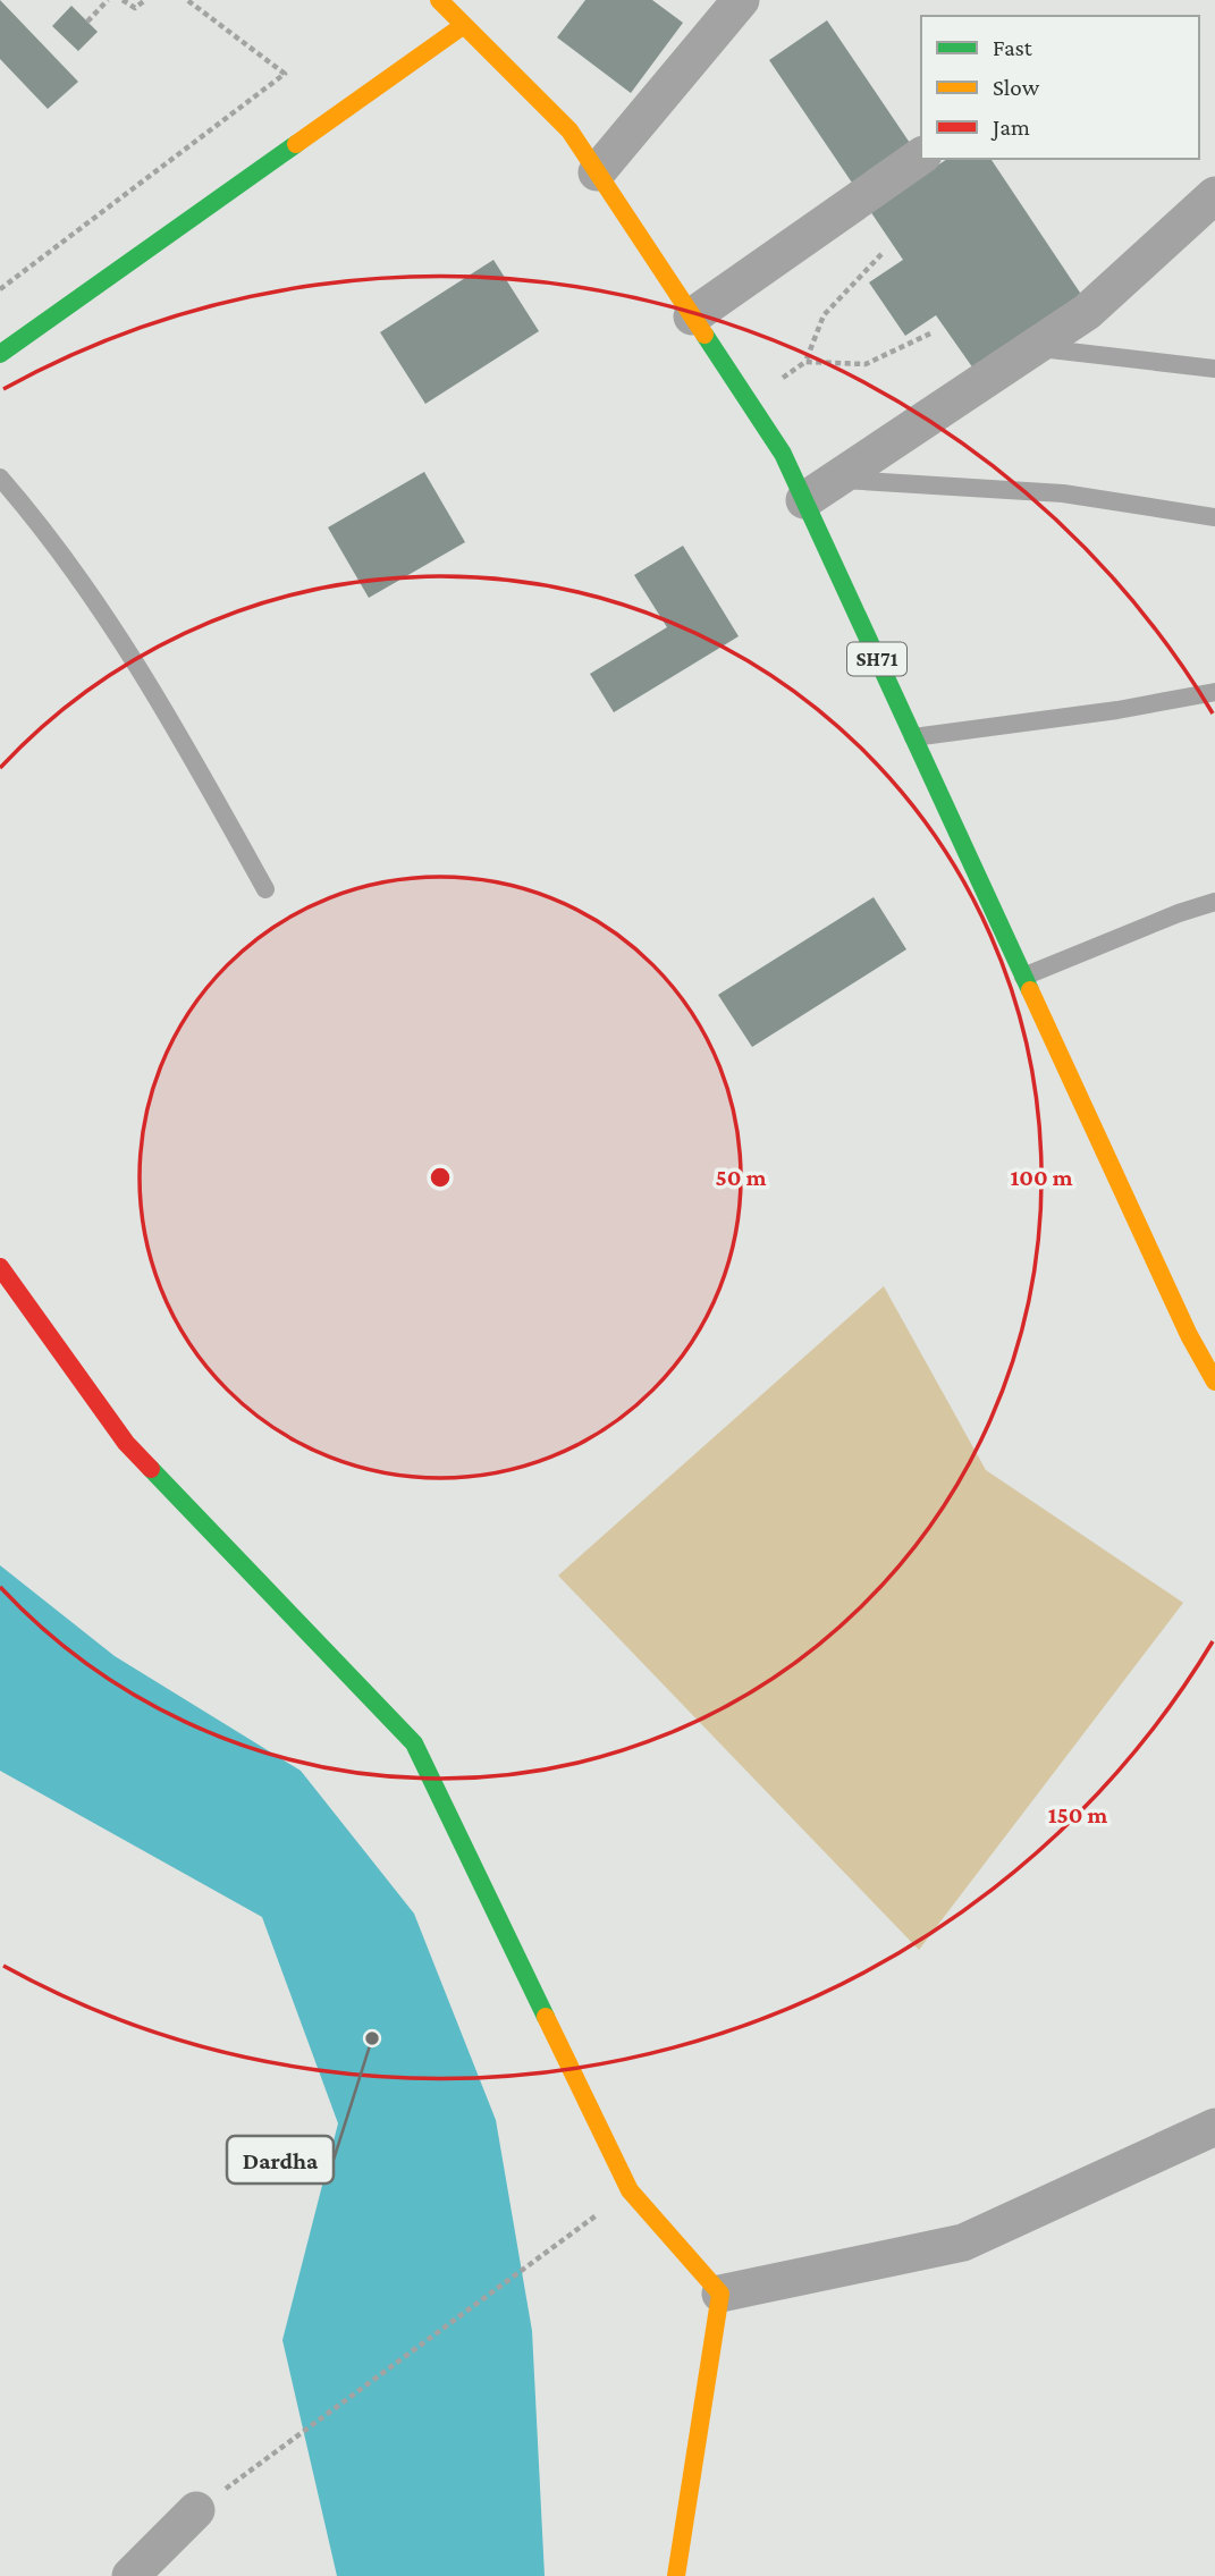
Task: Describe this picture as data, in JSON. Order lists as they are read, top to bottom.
{
  "streets": {
    "street": ["SH71"]
  },
  "places": ["Dardha"],
  "legend": ["Fast", "Slow", "Jam"],
  "rings": ["50 m", "100 m", "150 m"]
}
